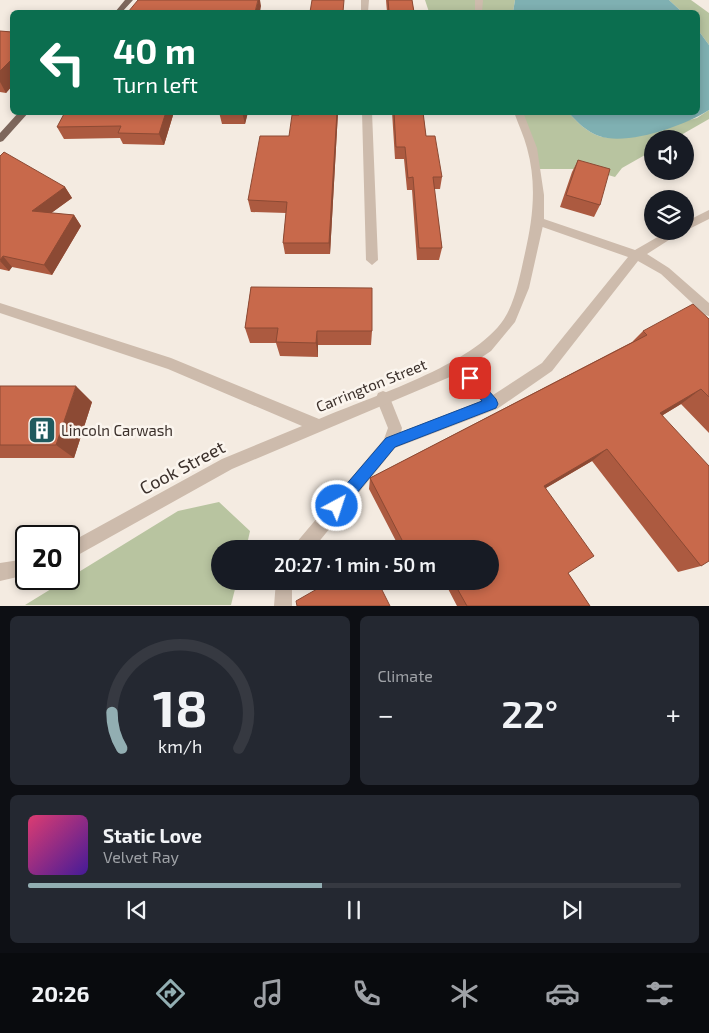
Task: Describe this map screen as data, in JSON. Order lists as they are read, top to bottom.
{
  "streets": {
    "street": ["Carrington Street", "Cook Street"]
  },
  "crossings": [
    ["Carrington Street", "Cook Street"]
  ],
  "places": {
    "building": ["Lincoln Carwash"]
  },
  "page": {
    "turn": ["40 m", "Turn left"],
    "limit": "20",
    "trip": "20:27 · 1 min · 50 m",
    "tile": "Climate",
    "heat": ["−", "22°", "+"],
    "song": ["Static Love", "Velvet Ray"],
    "tabs": "20:26",
    "gauge": ["18", "km/h"]
  }
}
